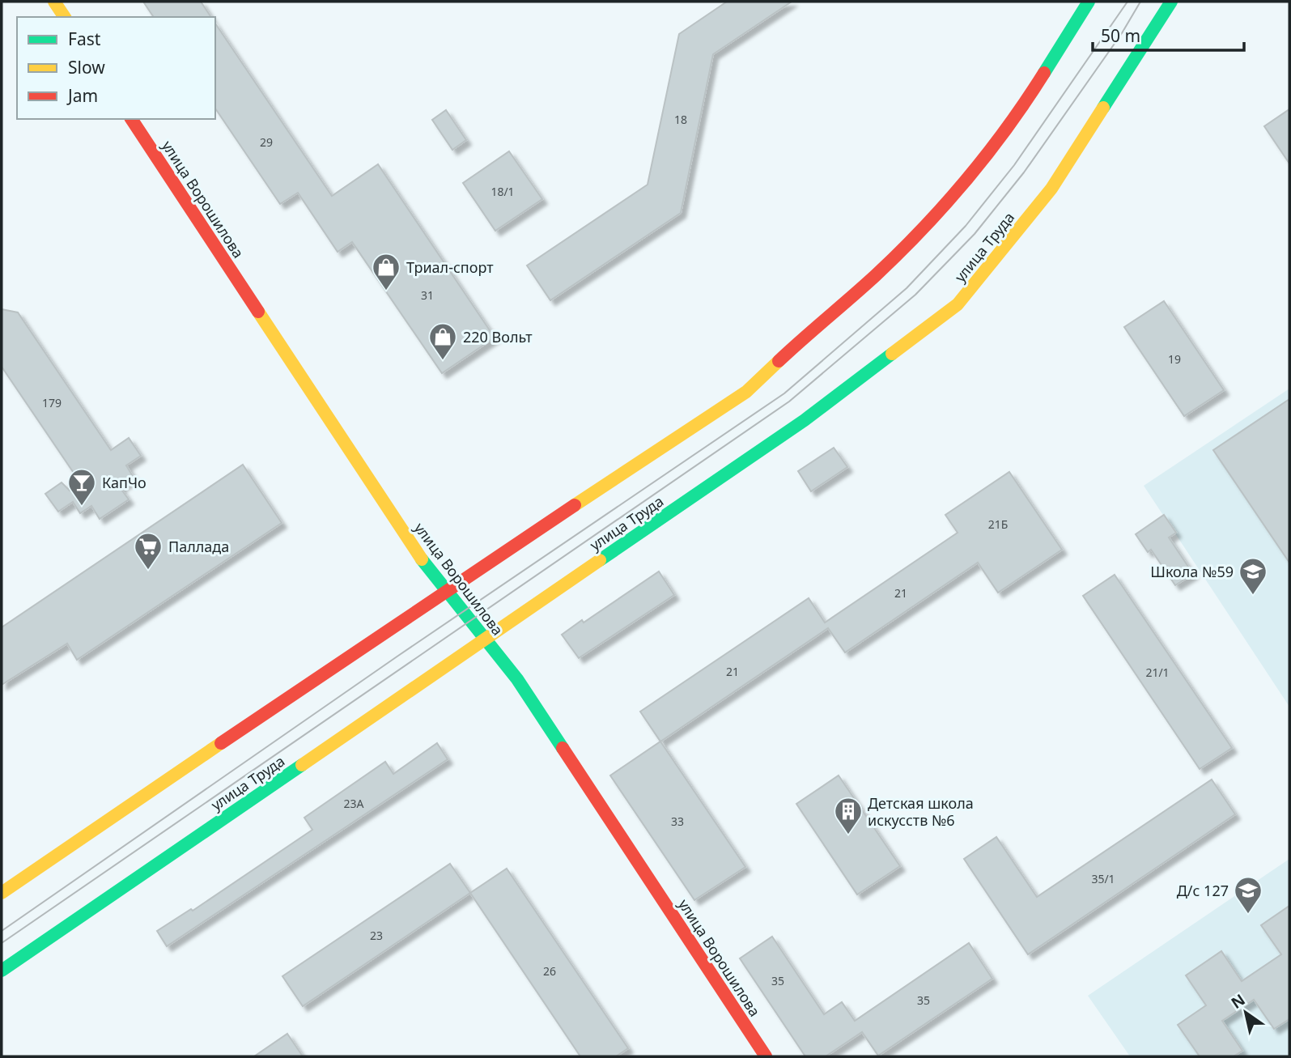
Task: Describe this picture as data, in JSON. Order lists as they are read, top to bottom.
{
  "streets": {
    "main road": ["улица Ворошилова", "улица Труда"]
  },
  "crossings": [
    ["улица Ворошилова", "улица Труда"]
  ],
  "places": {
    "shop": ["Триал-спорт", "220 Вольт"],
    "bar": ["КапЧо"],
    "supermarket": ["Паллада"],
    "school or university": ["Школа №59", "Д/с 127"],
    "building": ["Детская школа искусств №6"]
  },
  "house_numbers": [
    "18",
    "29",
    "18/1",
    "31",
    "19",
    "179",
    "21Б",
    "21",
    "21",
    "21/1",
    "23А",
    "33",
    "35/1",
    "23",
    "26",
    "35",
    "35"
  ],
  "legend": ["Fast", "Slow", "Jam"],
  "scale_bar": "50 m",
  "north": "top left"
}
